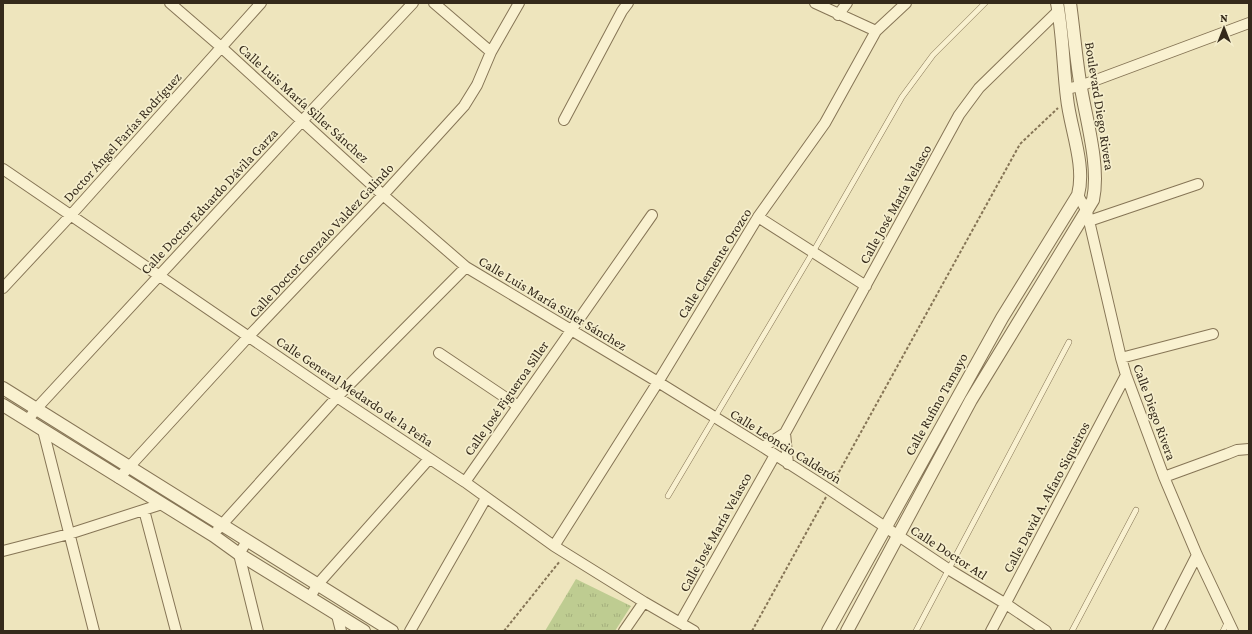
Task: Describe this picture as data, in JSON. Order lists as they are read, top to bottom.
{
  "streets": {
    "street": [
      "Calle Luis María Siller Sánchez",
      "Boulevard Diego Rivera",
      "Doctor Ángel Farías Rodríguez",
      "Calle Doctor Eduardo Dávila Garza",
      "Calle José María Velasco",
      "Calle Doctor Gonzalo Valdez Galindo",
      "Calle Clemente Orozco",
      "Calle General Medardo de la Peña",
      "Calle José Figueroa Siller",
      "Calle Rufino Tamayo",
      "Calle Diego Rivera",
      "Calle Leoncio Calderón",
      "Calle David A. Alfaro Siqueiros",
      "Calle Doctor Atl"
    ]
  },
  "crossings": [
    ["Calle Luis María Siller Sánchez", "Doctor Ángel Farías Rodríguez"],
    ["Calle Luis María Siller Sánchez", "Calle Doctor Eduardo Dávila Garza"],
    ["Calle Luis María Siller Sánchez", "Calle Doctor Gonzalo Valdez Galindo"],
    ["Calle Luis María Siller Sánchez", "Calle Clemente Orozco"],
    ["Calle Luis María Siller Sánchez", "Calle José Figueroa Siller"],
    ["Calle Luis María Siller Sánchez", "Calle Leoncio Calderón"],
    ["Boulevard Diego Rivera", "Calle José María Velasco"],
    ["Boulevard Diego Rivera", "Calle Rufino Tamayo"],
    ["Boulevard Diego Rivera", "Calle Diego Rivera"],
    ["Doctor Ángel Farías Rodríguez", "Calle General Medardo de la Peña"],
    ["Calle Doctor Eduardo Dávila Garza", "Calle General Medardo de la Peña"],
    ["Calle José María Velasco", "Calle General Medardo de la Peña"],
    ["Calle José María Velasco", "Calle Leoncio Calderón"],
    ["Calle Doctor Gonzalo Valdez Galindo", "Calle General Medardo de la Peña"],
    ["Calle Clemente Orozco", "Calle General Medardo de la Peña"],
    ["Calle Clemente Orozco", "Calle Leoncio Calderón"],
    ["Calle General Medardo de la Peña", "Calle José Figueroa Siller"],
    ["Calle Rufino Tamayo", "Calle Diego Rivera"],
    ["Calle Rufino Tamayo", "Calle Leoncio Calderón"],
    ["Calle Rufino Tamayo", "Calle Doctor Atl"],
    ["Calle Diego Rivera", "Calle David A. Alfaro Siqueiros"],
    ["Calle Leoncio Calderón", "Calle Doctor Atl"],
    ["Calle David A. Alfaro Siqueiros", "Calle Doctor Atl"]
  ],
  "north": "top"
}
